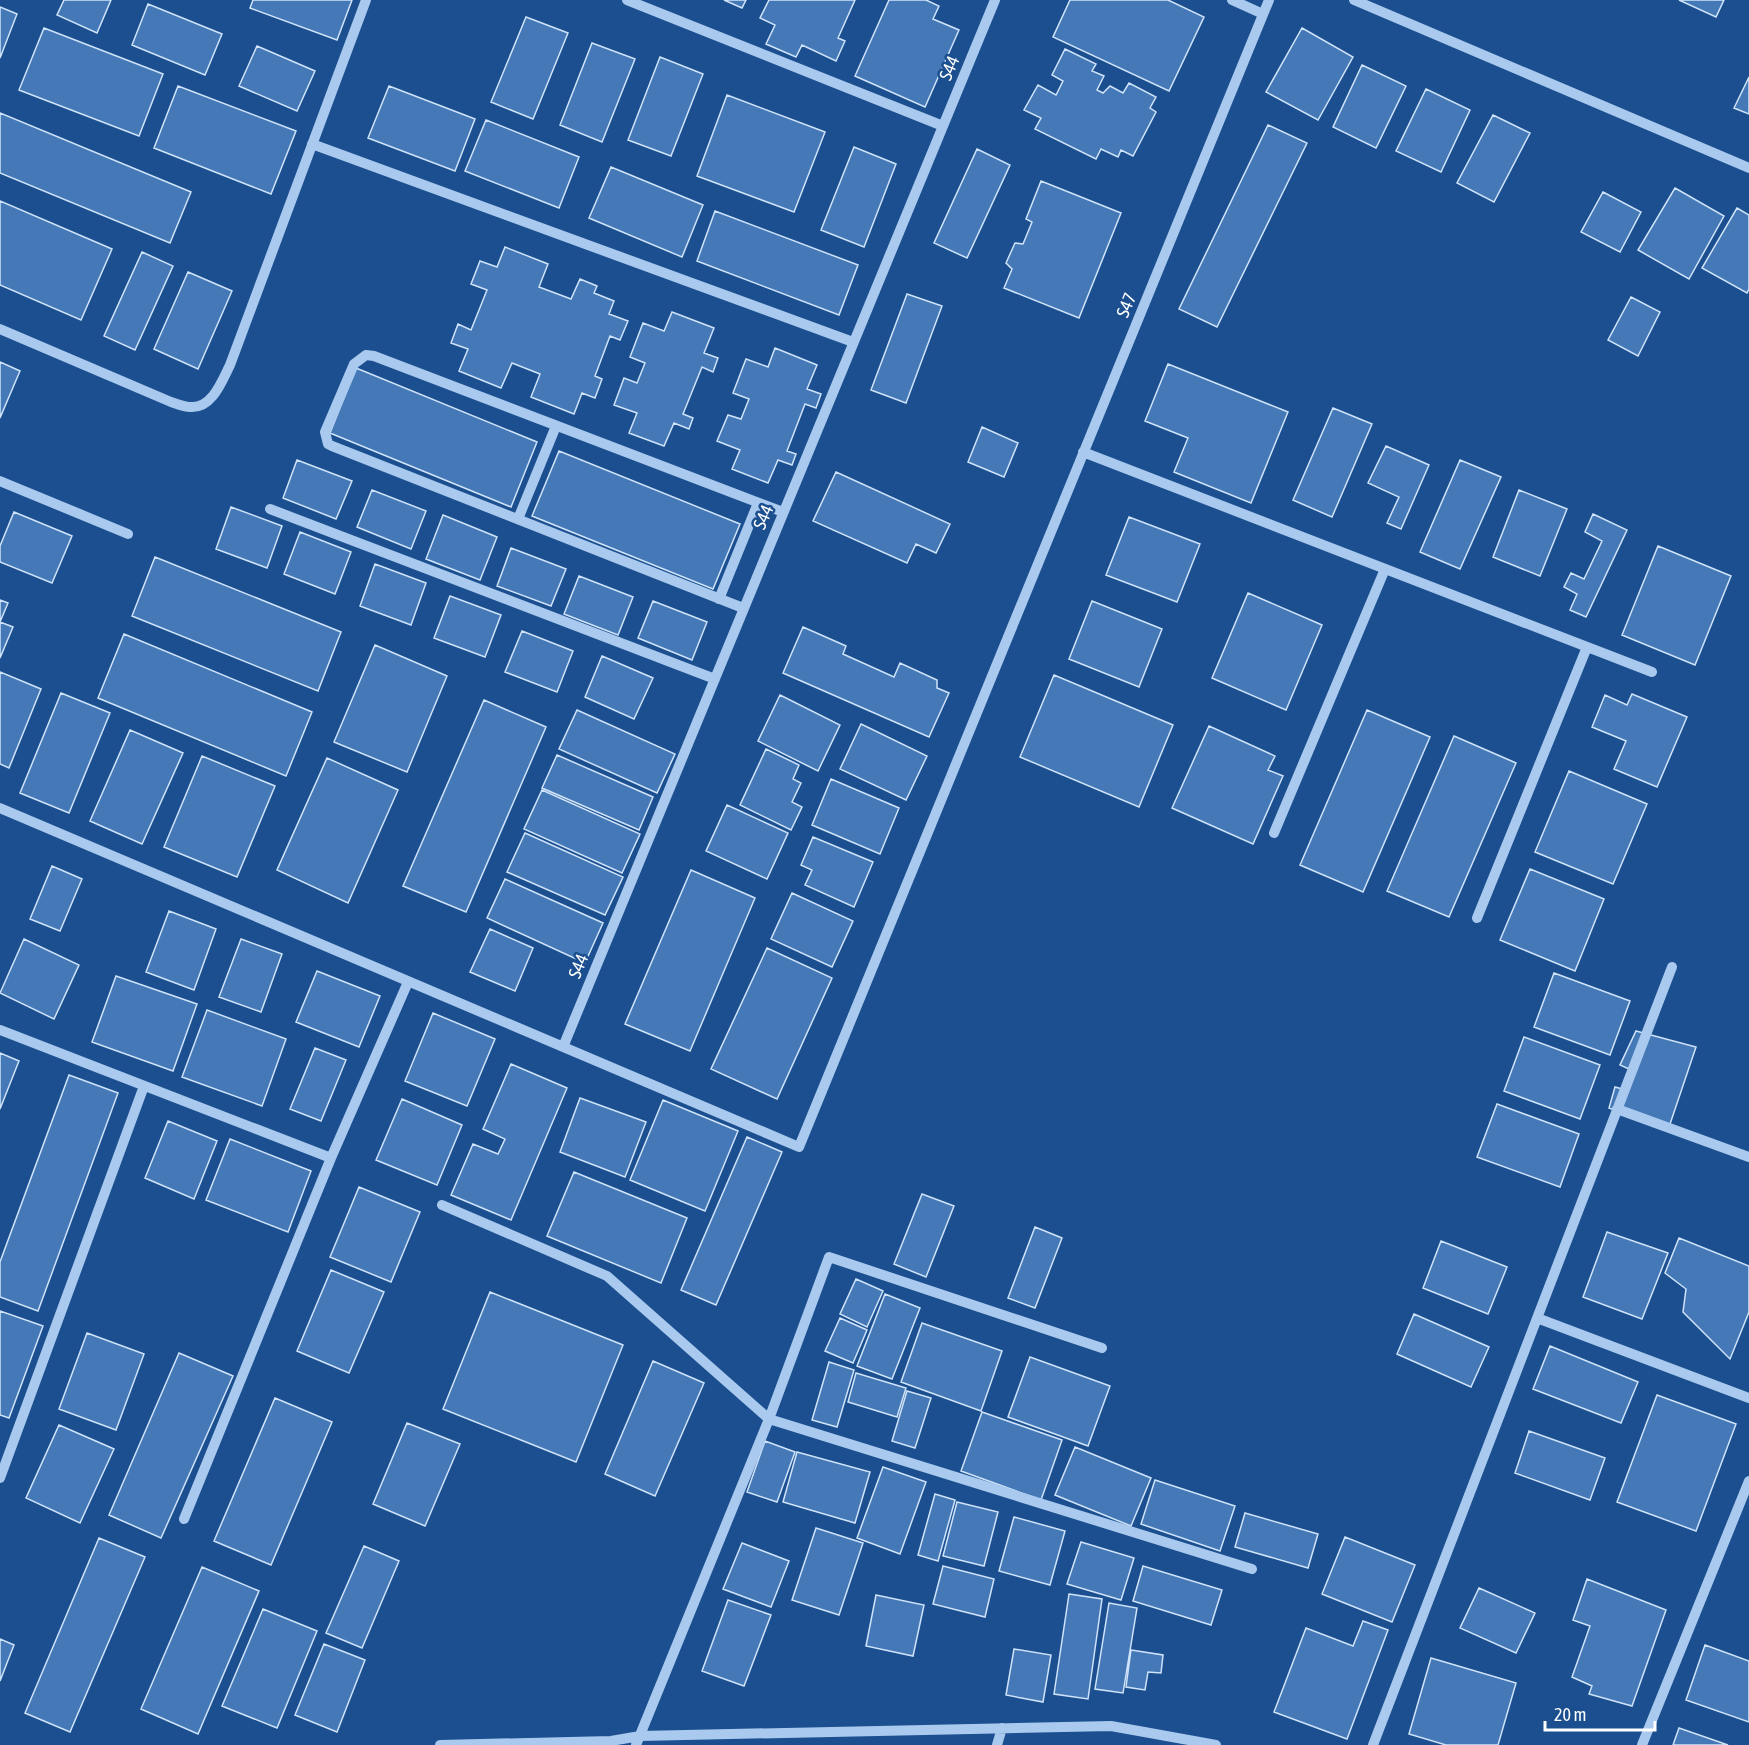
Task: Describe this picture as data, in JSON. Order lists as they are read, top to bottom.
{
  "streets": {
    "street": ["S44", "S47"]
  },
  "crossings": [
    ["S44", "S47"]
  ],
  "scale_bar": "20 m"
}
